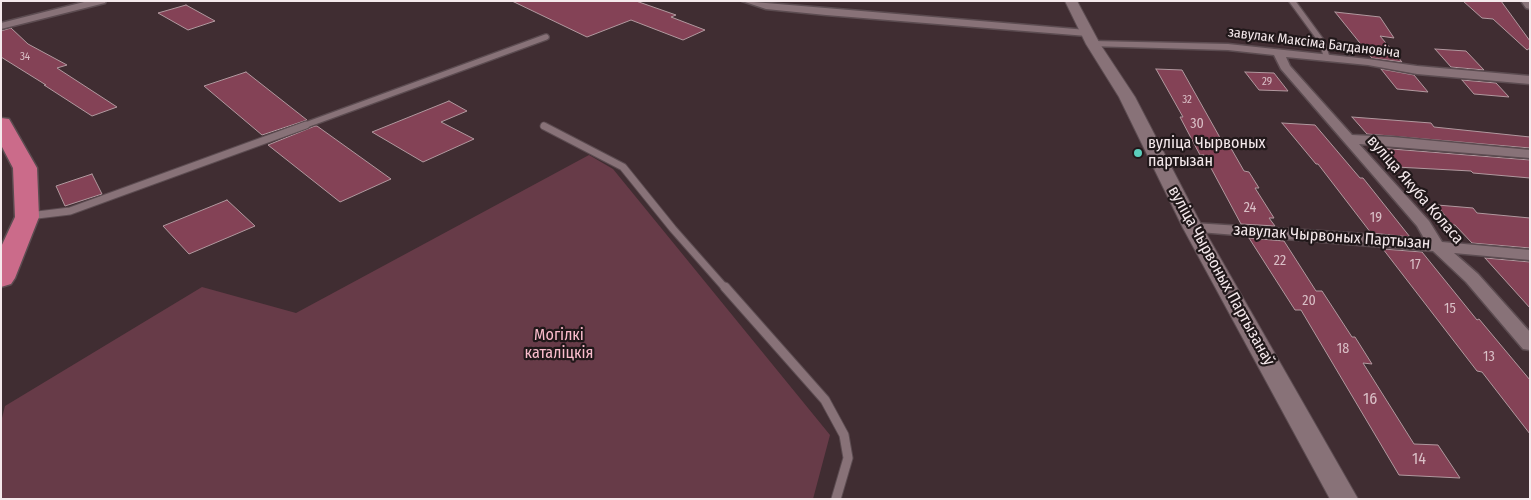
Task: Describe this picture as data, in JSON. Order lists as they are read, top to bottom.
{
  "streets": {
    "street": [
      "завулак Максіма Багдановіча",
      "вуліца Якуба Коласа",
      "завулак Чырвоных Партызан",
      "вуліца Чырвоных Партызанаў"
    ]
  },
  "crossings": [
    ["завулак Максіма Багдановіча", "вуліца Якуба Коласа"],
    ["завулак Максіма Багдановіча", "вуліца Чырвоных Партызанаў"],
    ["вуліца Якуба Коласа", "завулак Чырвоных Партызан"],
    ["завулак Чырвоных Партызан", "вуліца Чырвоных Партызанаў"]
  ],
  "parks": ["Могілкі каталіцкія"],
  "places": ["вуліца Чырвоных партызан"],
  "house_numbers": [
    "34",
    "29",
    "32",
    "30",
    "24",
    "19",
    "22",
    "17",
    "20",
    "15",
    "18",
    "13",
    "16",
    "14"
  ]
}
